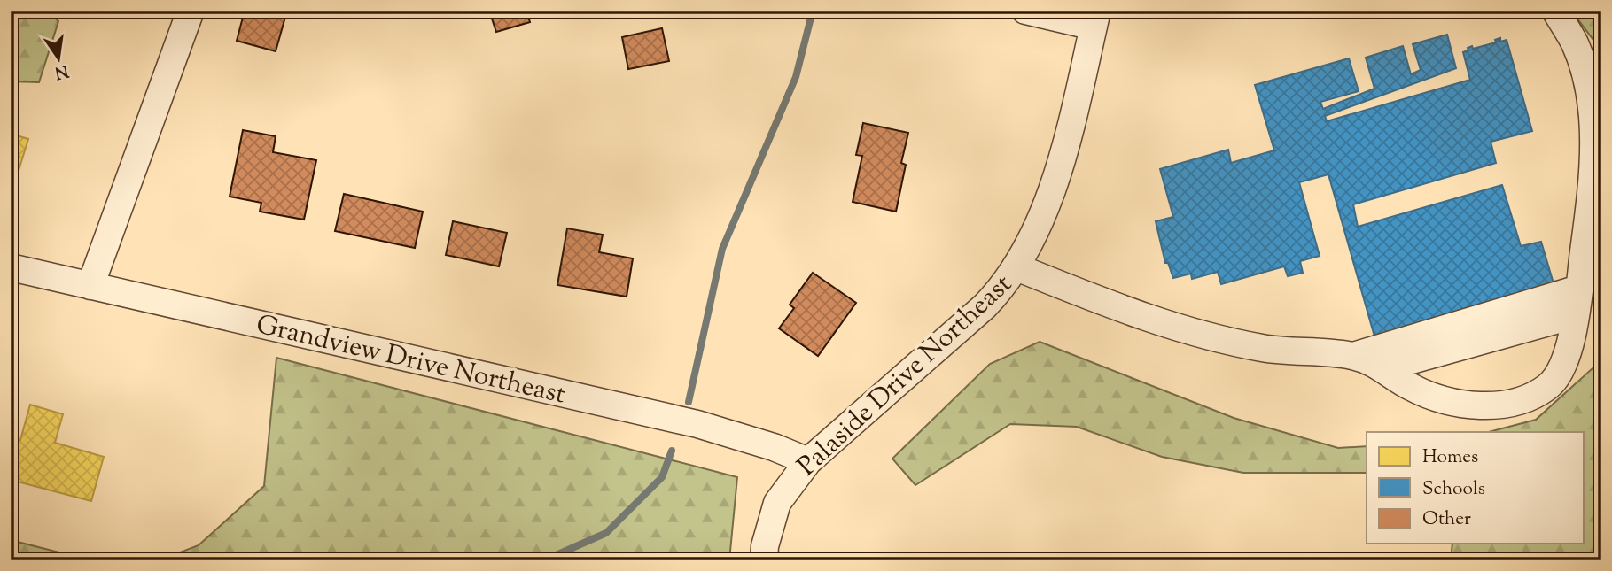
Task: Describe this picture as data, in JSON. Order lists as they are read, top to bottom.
{
  "streets": {
    "street": ["Grandview Drive Northeast", "Palaside Drive Northeast"]
  },
  "crossings": [
    ["Grandview Drive Northeast", "Palaside Drive Northeast"]
  ],
  "legend": ["Homes", "Schools", "Other"],
  "north": "bottom"
}
